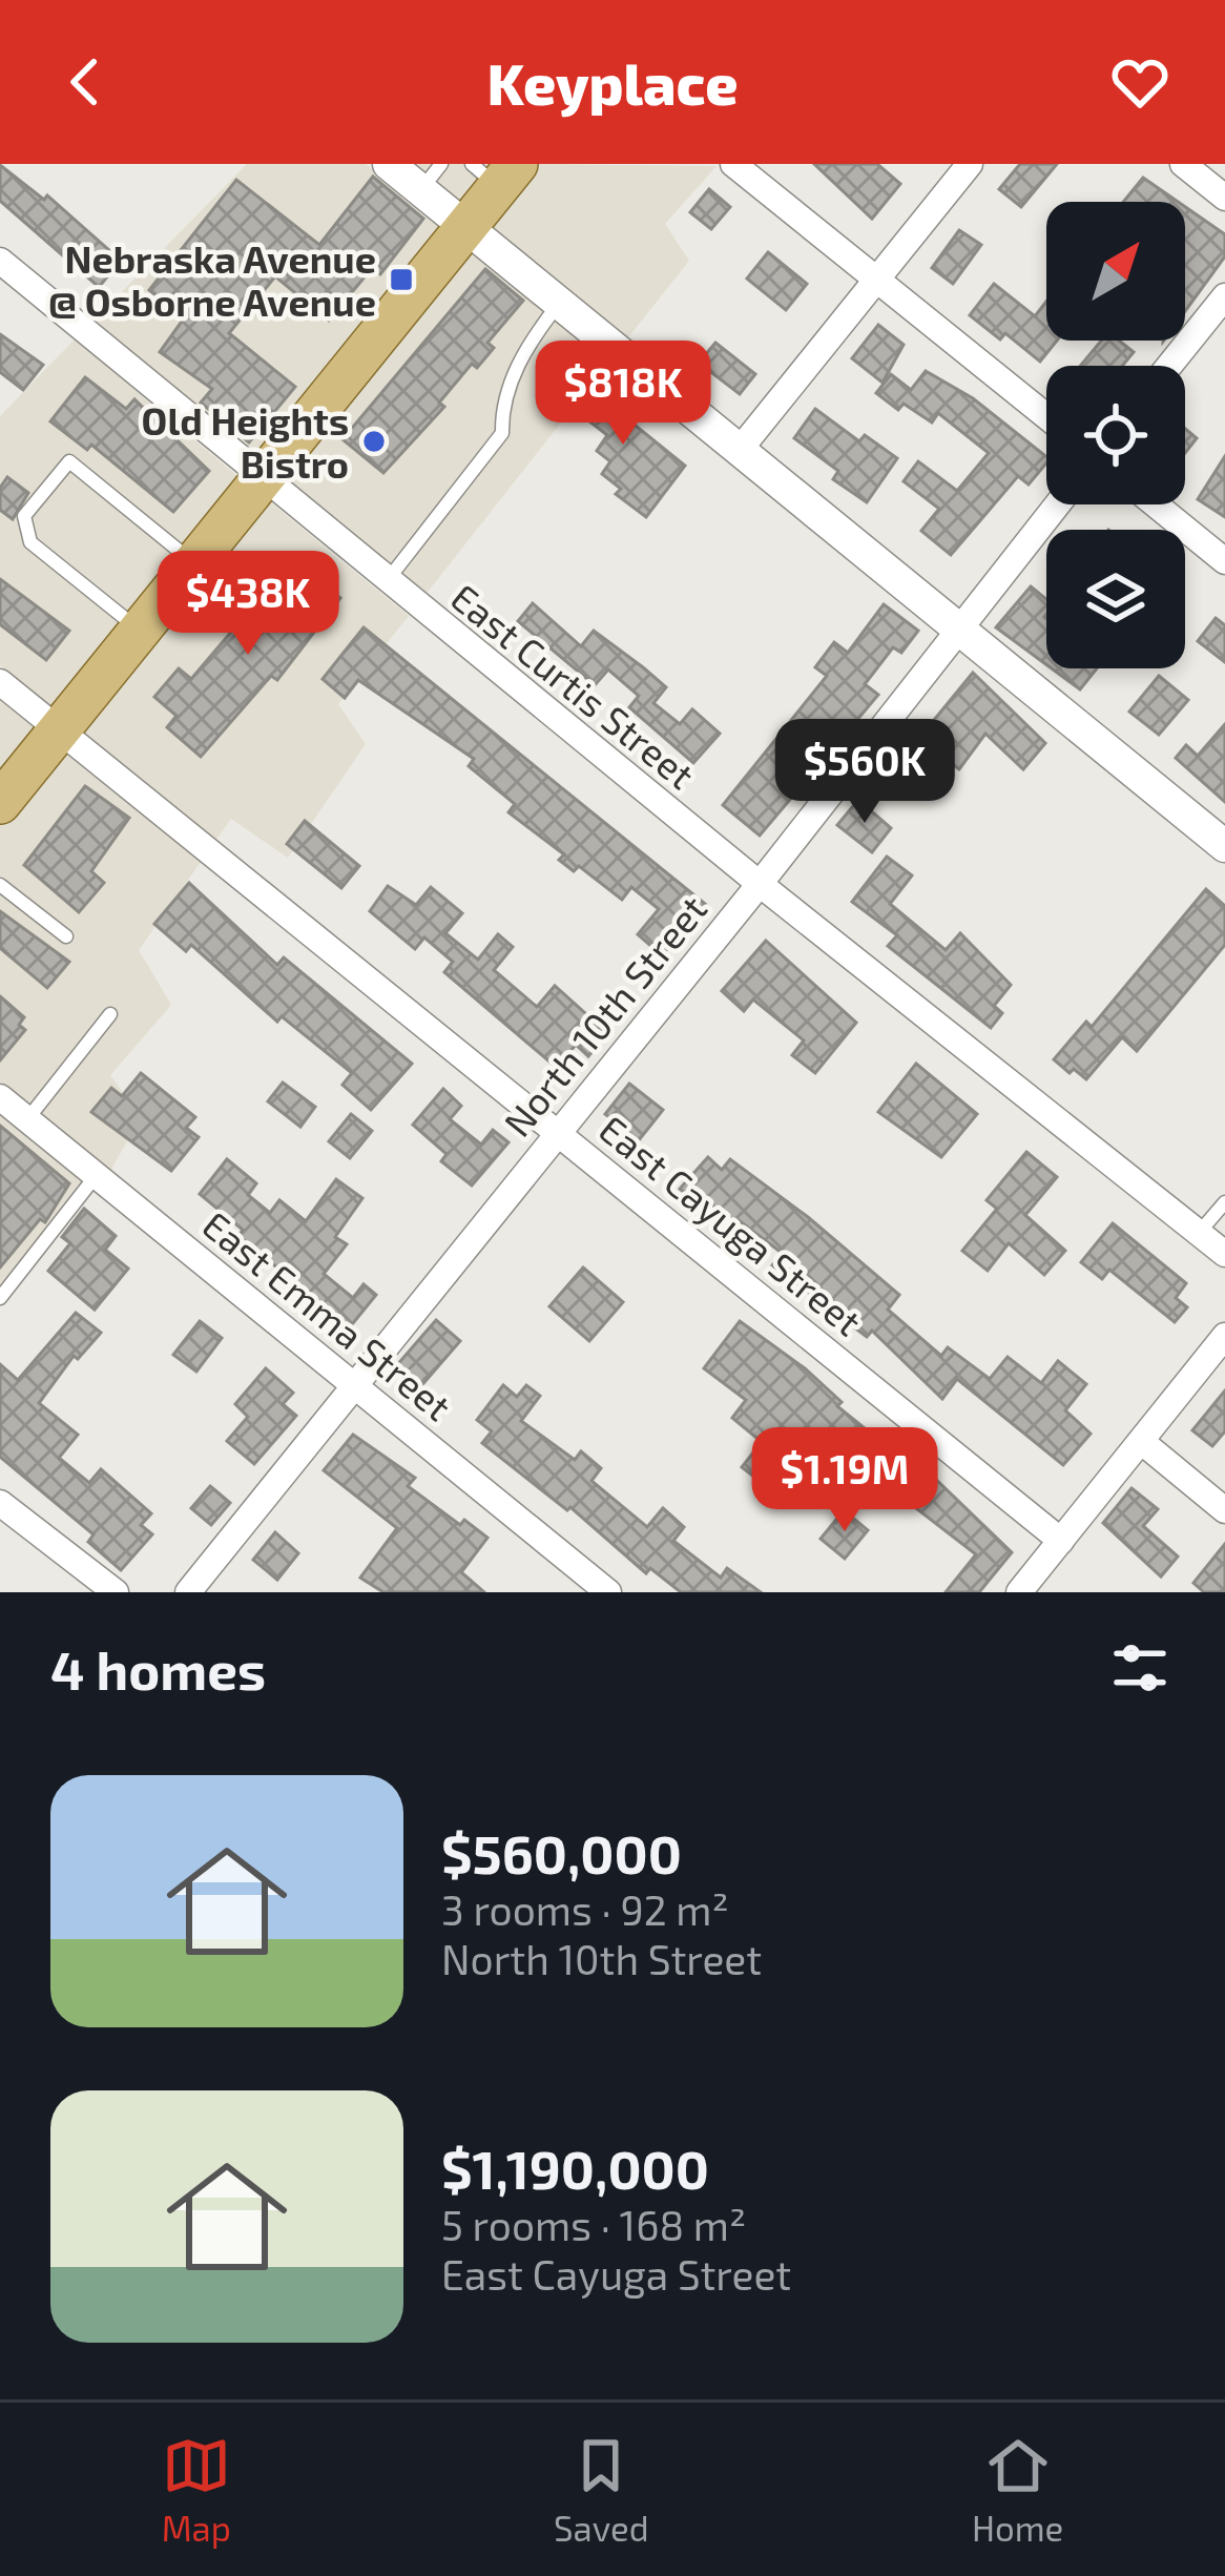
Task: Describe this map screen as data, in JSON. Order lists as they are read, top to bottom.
{
  "streets": {
    "street": [
      "East Curtis Street",
      "North 10th Street",
      "East Cayuga Street",
      "East Emma Street"
    ]
  },
  "crossings": [
    ["East Curtis Street", "North 10th Street"],
    ["North 10th Street", "East Cayuga Street"],
    ["North 10th Street", "East Emma Street"]
  ],
  "places": {
    "transit": ["Nebraska Avenue @ Osborne Avenue"],
    "other": ["Old Heights Bistro"]
  },
  "north": "top right",
  "page": {
    "header": "Keyplace",
    "price": [
      "$818K",
      "$438K",
      "$560K",
      "$1.19M"
    ],
    "heading": "4 homes",
    "list": [
      {
        "name": "$560,000",
        "note": "3 rooms · 92 m² · North 10th Street"
      },
      {
        "name": "$1,190,000",
        "note": "5 rooms · 168 m² · East Cayuga Street"
      }
    ],
    "tabs": ["Map", "Saved", "Home"]
  }
}
